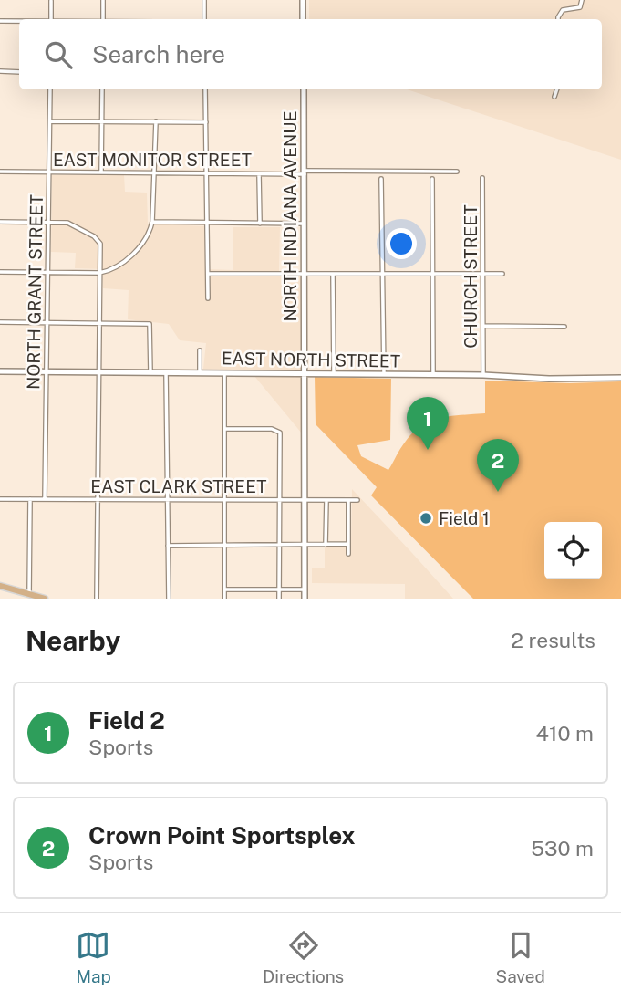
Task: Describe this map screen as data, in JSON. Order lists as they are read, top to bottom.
{
  "streets": {
    "street": [
      "EAST MONITOR STREET",
      "NORTH INDIANA AVENUE",
      "CHURCH STREET",
      "NORTH GRANT STREET",
      "EAST NORTH STREET",
      "EAST CLARK STREET"
    ]
  },
  "crossings": [
    ["EAST MONITOR STREET", "NORTH INDIANA AVENUE"],
    ["EAST MONITOR STREET", "NORTH GRANT STREET"],
    ["NORTH INDIANA AVENUE", "EAST NORTH STREET"],
    ["NORTH INDIANA AVENUE", "EAST CLARK STREET"],
    ["CHURCH STREET", "EAST NORTH STREET"],
    ["NORTH GRANT STREET", "EAST NORTH STREET"],
    ["NORTH GRANT STREET", "EAST CLARK STREET"]
  ],
  "places": ["Field 1"],
  "page": {
    "search": "Search here",
    "pins": ["1", "2"],
    "heading": ["Nearby", "2 results"],
    "list": [
      {
        "mark": "1",
        "name": "Field 2",
        "note": "Sports",
        "value": "410 m"
      },
      {
        "mark": "2",
        "name": "Crown Point Sportsplex",
        "note": "Sports",
        "value": "530 m"
      }
    ],
    "nav": ["Map", "Directions", "Saved"]
  }
}
